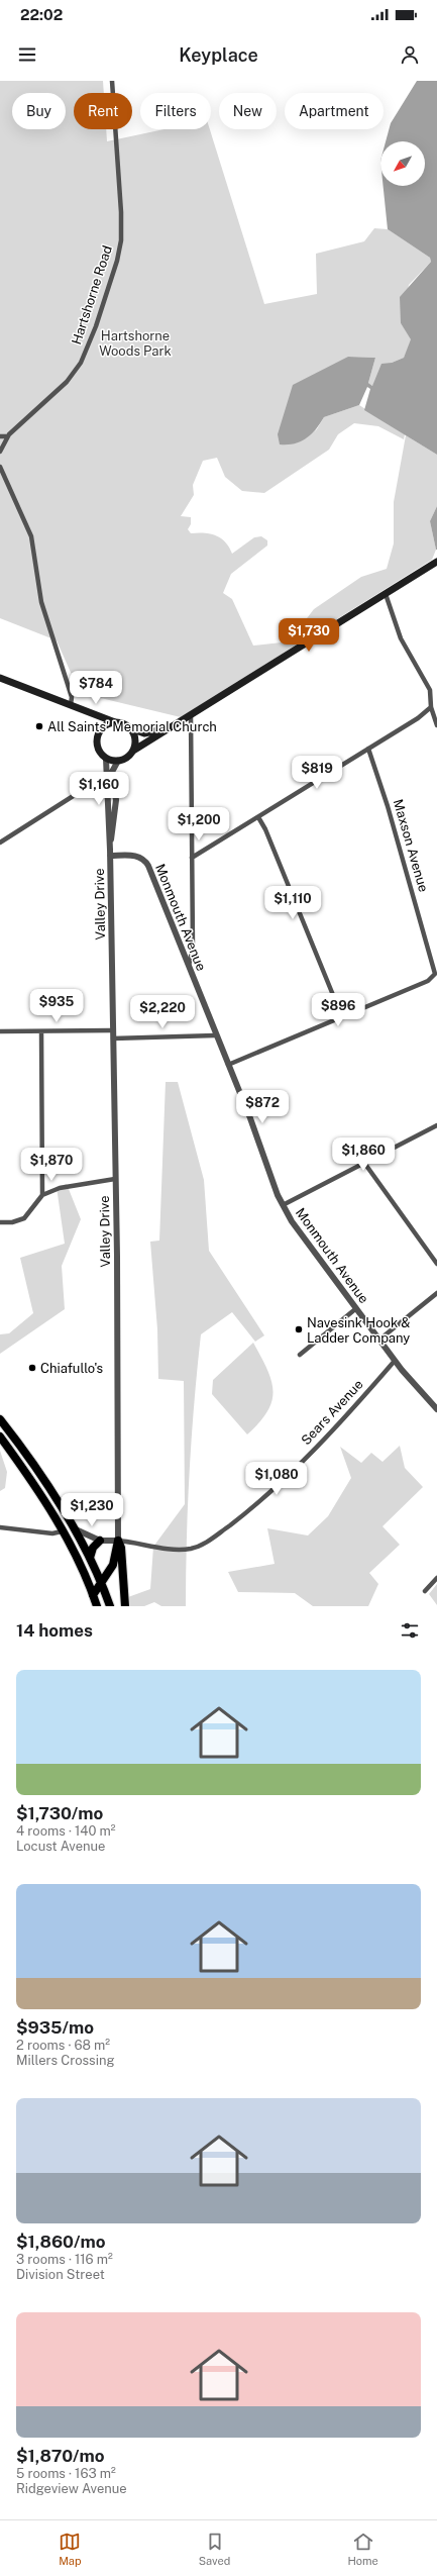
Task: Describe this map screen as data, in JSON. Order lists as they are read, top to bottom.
{
  "streets": {
    "street": [
      "Hartshorne Road",
      "Maxson Avenue",
      "Valley Drive",
      "Monmouth Avenue",
      "Sears Avenue"
    ]
  },
  "crossings": [
    ["Valley Drive", "Monmouth Avenue"],
    ["Valley Drive", "Sears Avenue"],
    ["Monmouth Avenue", "Sears Avenue"]
  ],
  "parks": ["Hartshorne Woods Park"],
  "places": ["All Saints' Memorial Church", "Navesink Hook & Ladder Company", "Chiafullo's"],
  "north": "bottom left",
  "page": {
    "status": "22:02",
    "header": "Keyplace",
    "chip": [
      "Buy",
      "Rent",
      "Filters",
      "New",
      "Apartment"
    ],
    "price": [
      "$1,730",
      "$784",
      "$819",
      "$1,160",
      "$1,200",
      "$1,110",
      "$935",
      "$896",
      "$2,220",
      "$872",
      "$1,860",
      "$1,870",
      "$1,080",
      "$1,230"
    ],
    "heading": "14 homes",
    "list": [
      {
        "name": "$1,730/mo",
        "note": "4 rooms · 140 m² · Locust Avenue"
      },
      {
        "name": "$935/mo",
        "note": "2 rooms · 68 m² · Millers Crossing"
      },
      {
        "name": "$1,860/mo",
        "note": "3 rooms · 116 m² · Division Street"
      },
      {
        "name": "$1,870/mo",
        "note": "5 rooms · 163 m² · Ridgeview Avenue"
      }
    ],
    "tabs": ["Map", "Saved", "Home"]
  }
}
